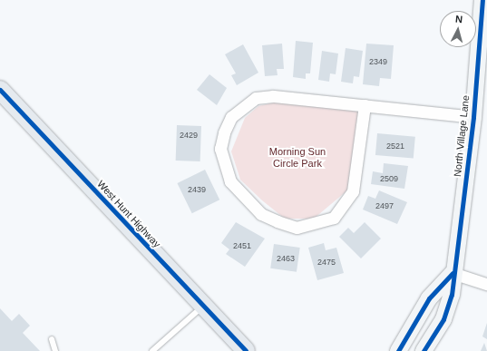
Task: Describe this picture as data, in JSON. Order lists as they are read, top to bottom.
{
  "streets": {
    "main road": ["West Hunt Highway"],
    "street": ["North Village Lane"]
  },
  "parks": ["Morning Sun Circle Park"],
  "house_numbers": [
    "2349",
    "2429",
    "2521",
    "2509",
    "2439",
    "2497",
    "2451",
    "2463",
    "2475"
  ],
  "north": "top"
}
